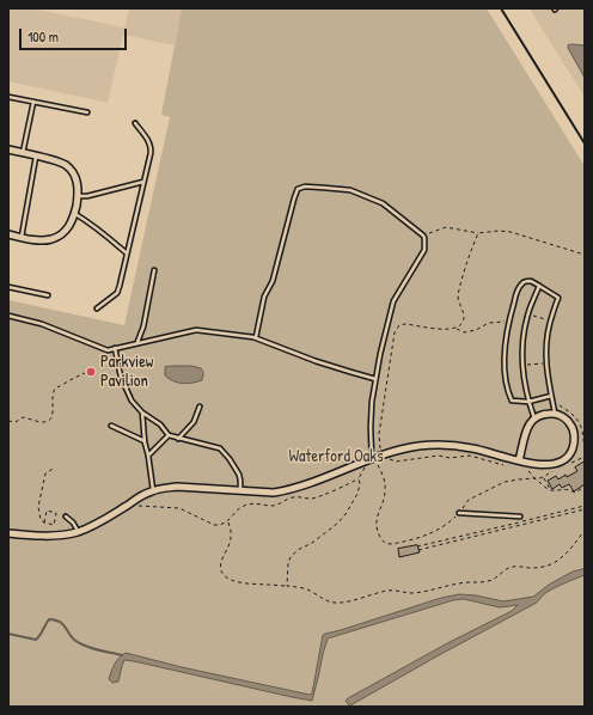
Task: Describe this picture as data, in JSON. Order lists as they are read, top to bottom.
{
  "parks": ["Waterford Oaks"],
  "places": ["Parkview Pavilion"],
  "scale_bar": "100 m"
}
